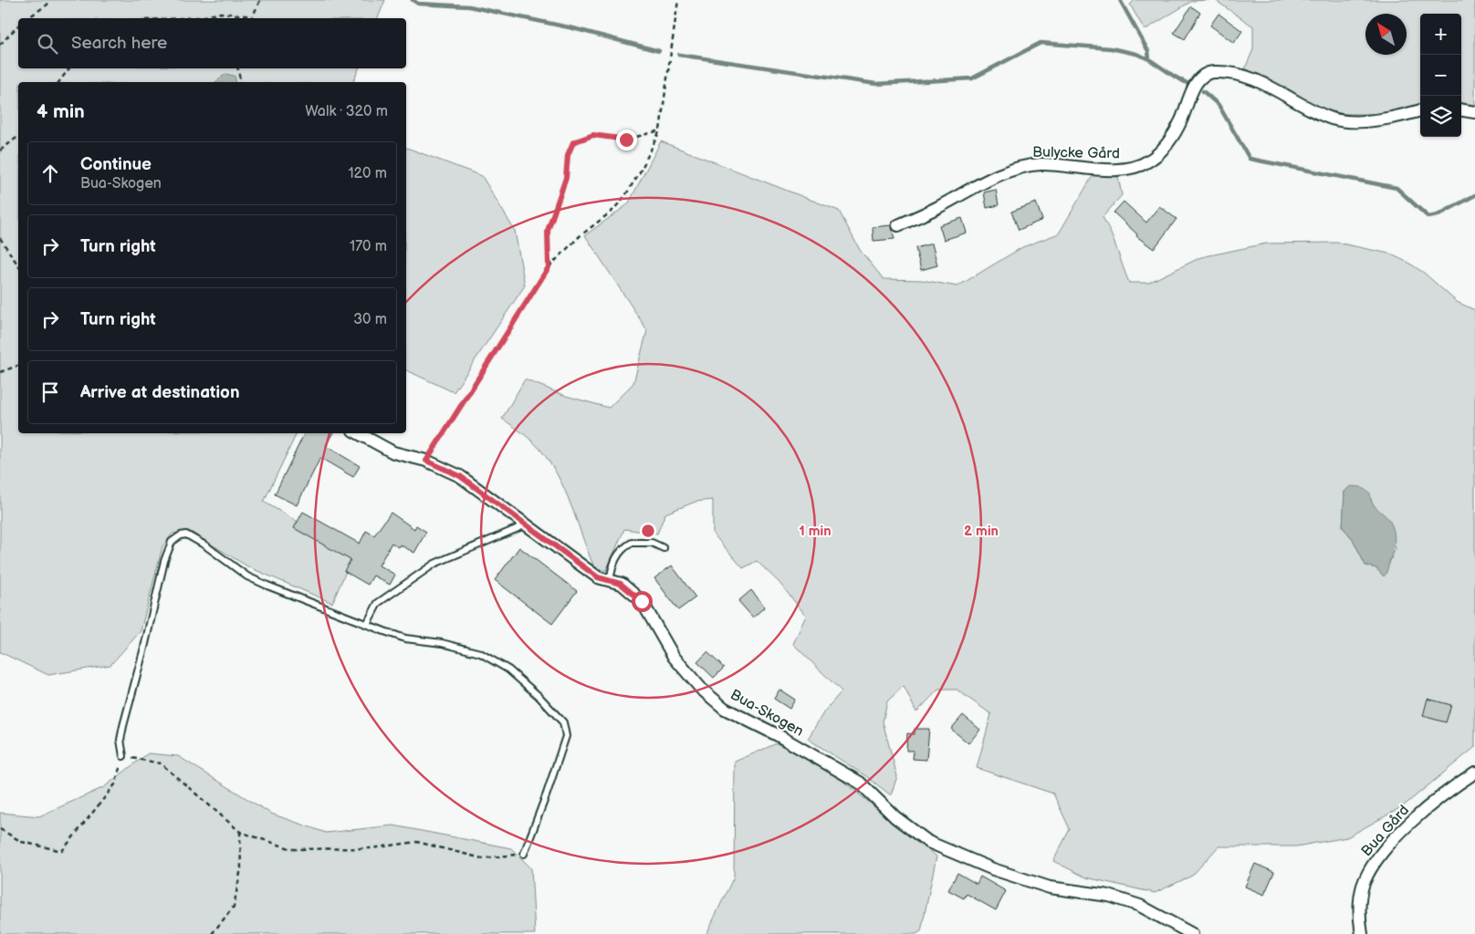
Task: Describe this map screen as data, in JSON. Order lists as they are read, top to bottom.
{
  "streets": {
    "street": ["Bulycke Gård", "Bua-Skogen", "Bua Gård"]
  },
  "north": "top left",
  "page": {
    "map_buttons": ["+", "−"],
    "search": "Search here",
    "heading": ["4 min", "Walk · 320 m"],
    "list": [
      ["Continue", "Bua-Skogen", "120 m"],
      ["Turn right", "170 m"],
      ["Turn right", "30 m"],
      "Arrive at destination"
    ]
  },
  "rings": ["1 min", "2 min"]
}
